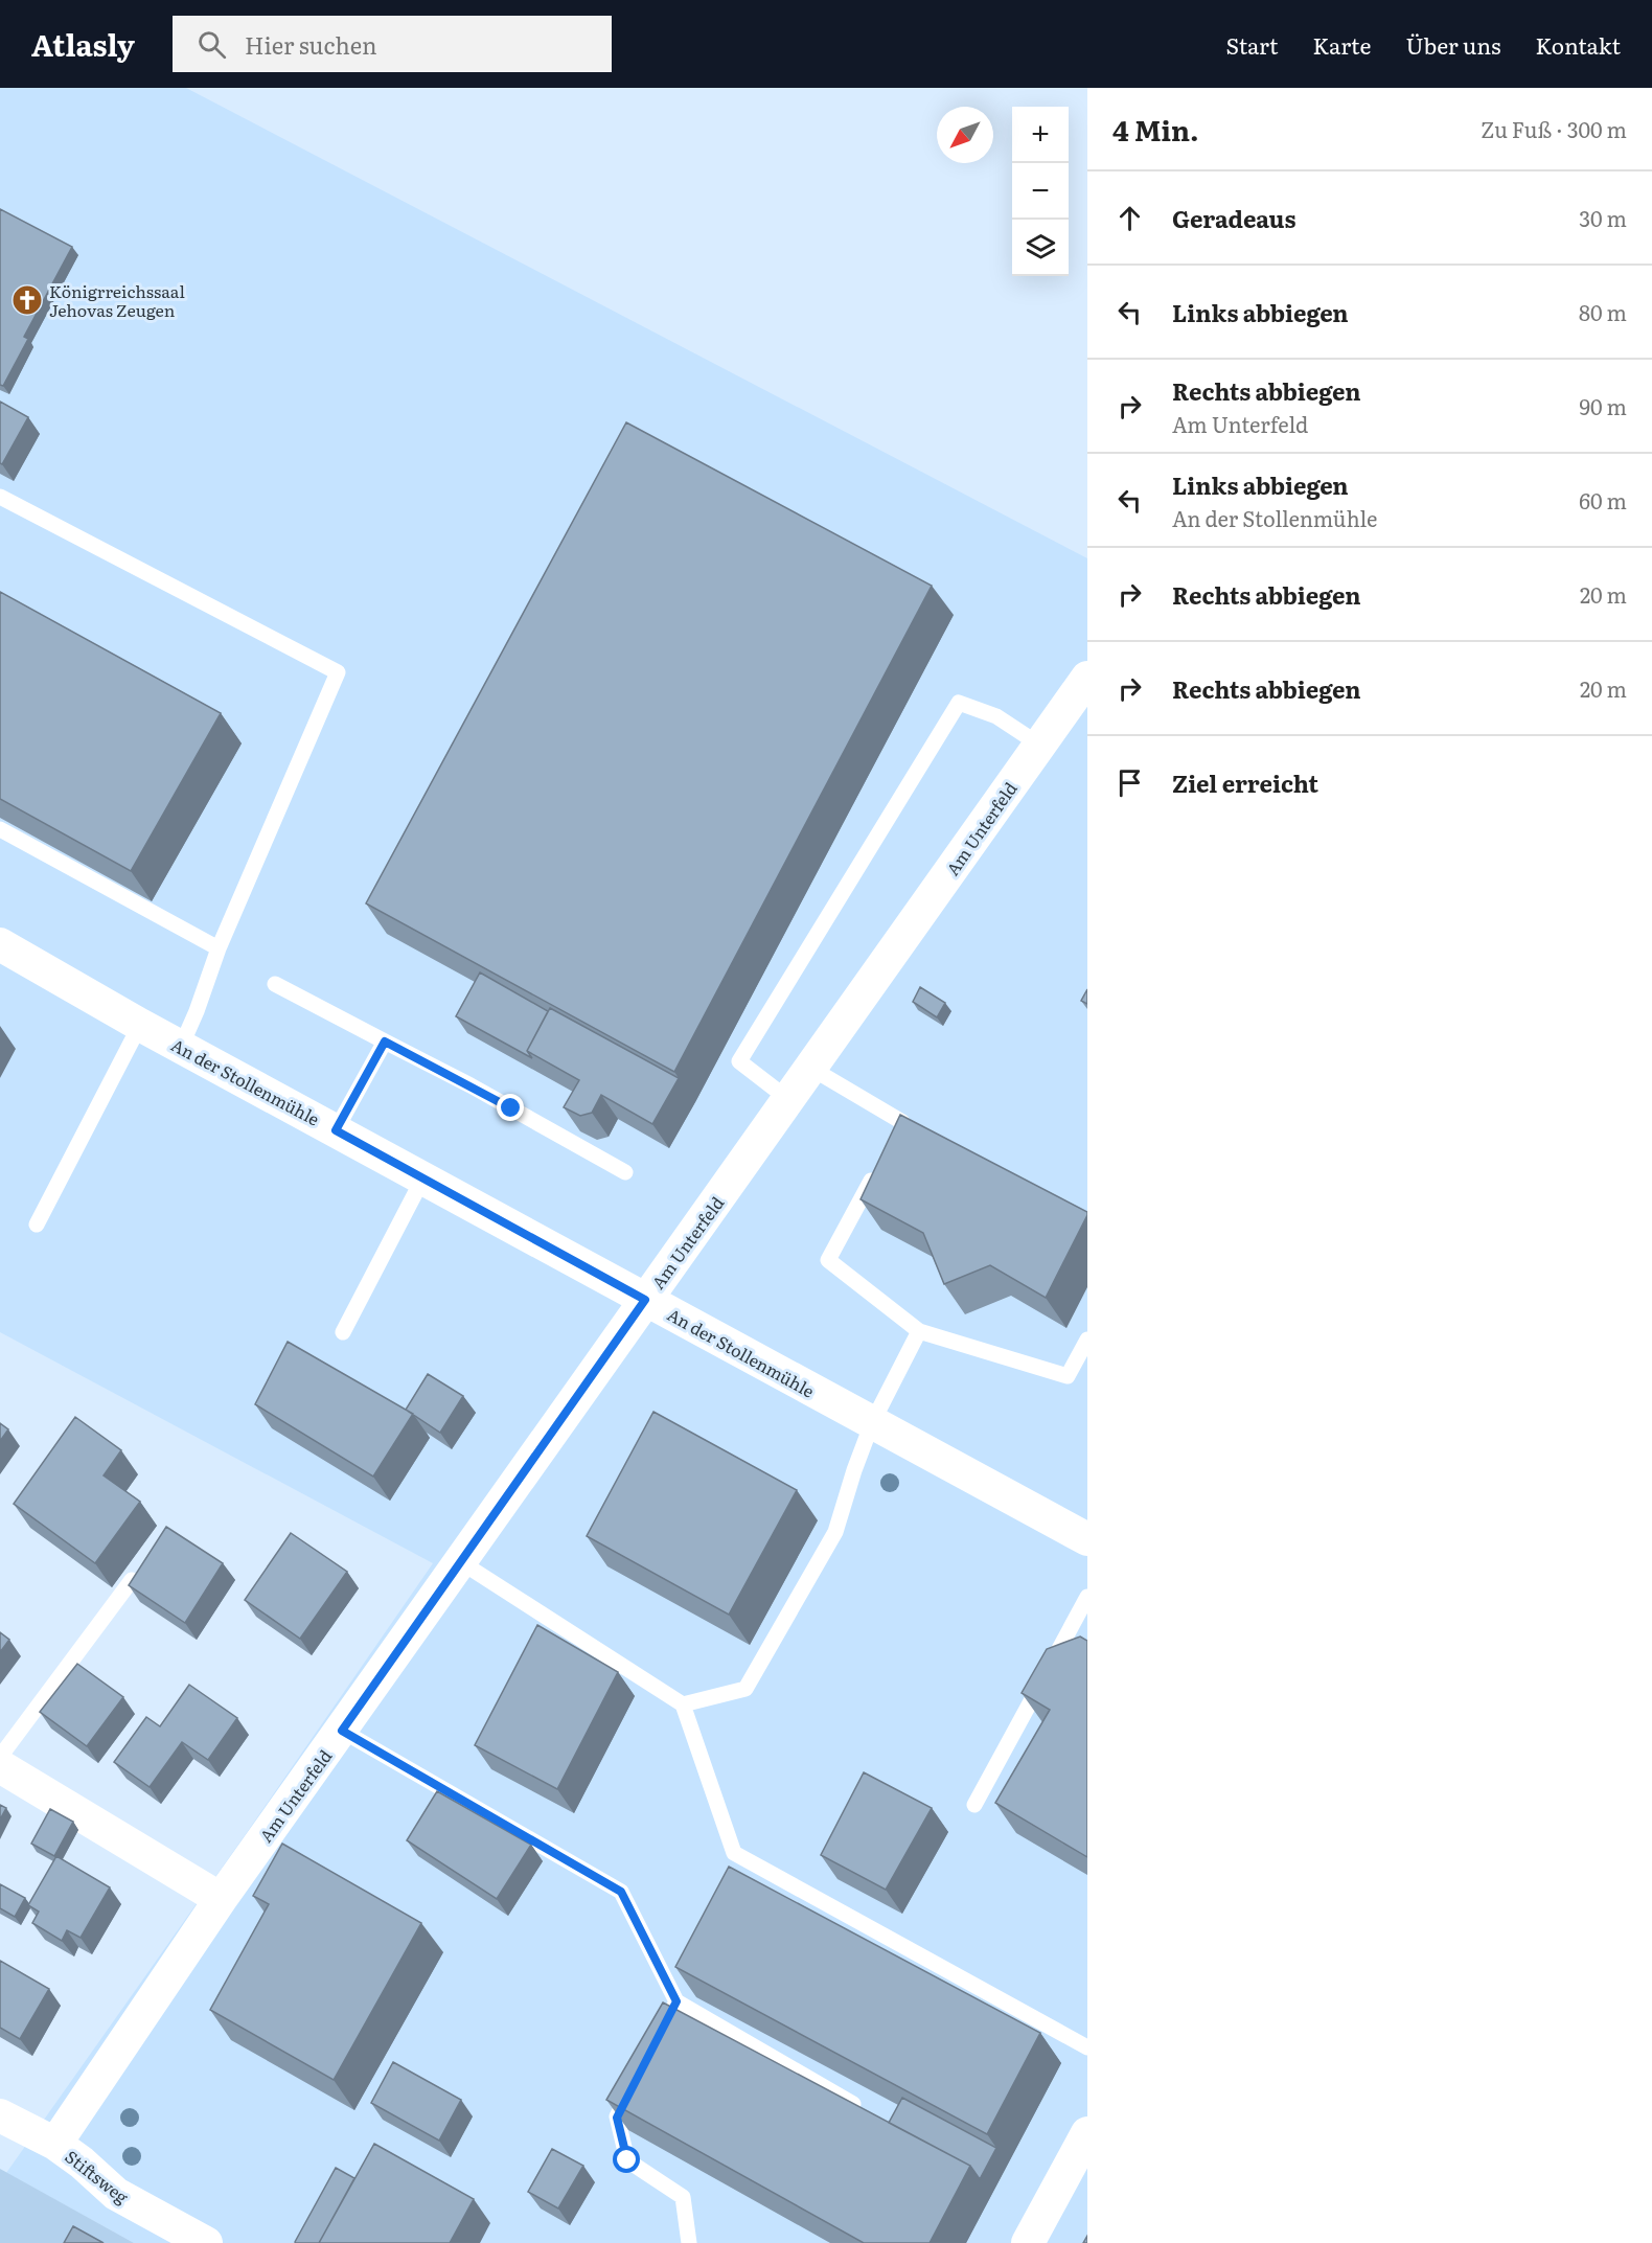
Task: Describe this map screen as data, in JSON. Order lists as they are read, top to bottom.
{
  "streets": {
    "street": ["Am Unterfeld", "An der Stollenmühle", "Stiftsweg"]
  },
  "crossings": [
    ["Am Unterfeld", "An der Stollenmühle"],
    ["Am Unterfeld", "Stiftsweg"]
  ],
  "places": {
    "church": ["Königrreichssaal Jehovas Zeugen"]
  },
  "north": "bottom left",
  "page": {
    "header": "Atlasly",
    "search": "Hier suchen",
    "nav": [
      "Start",
      "Karte",
      "Über uns",
      "Kontakt"
    ],
    "heading": ["4 Min.", "Zu Fuß · 300 m"],
    "map_buttons": ["+", "−"],
    "list": [
      ["Geradeaus", "30 m"],
      ["Links abbiegen", "80 m"],
      ["Rechts abbiegen", "Am Unterfeld", "90 m"],
      ["Links abbiegen", "An der Stollenmühle", "60 m"],
      ["Rechts abbiegen", "20 m"],
      ["Rechts abbiegen", "20 m"],
      "Ziel erreicht"
    ]
  }
}
